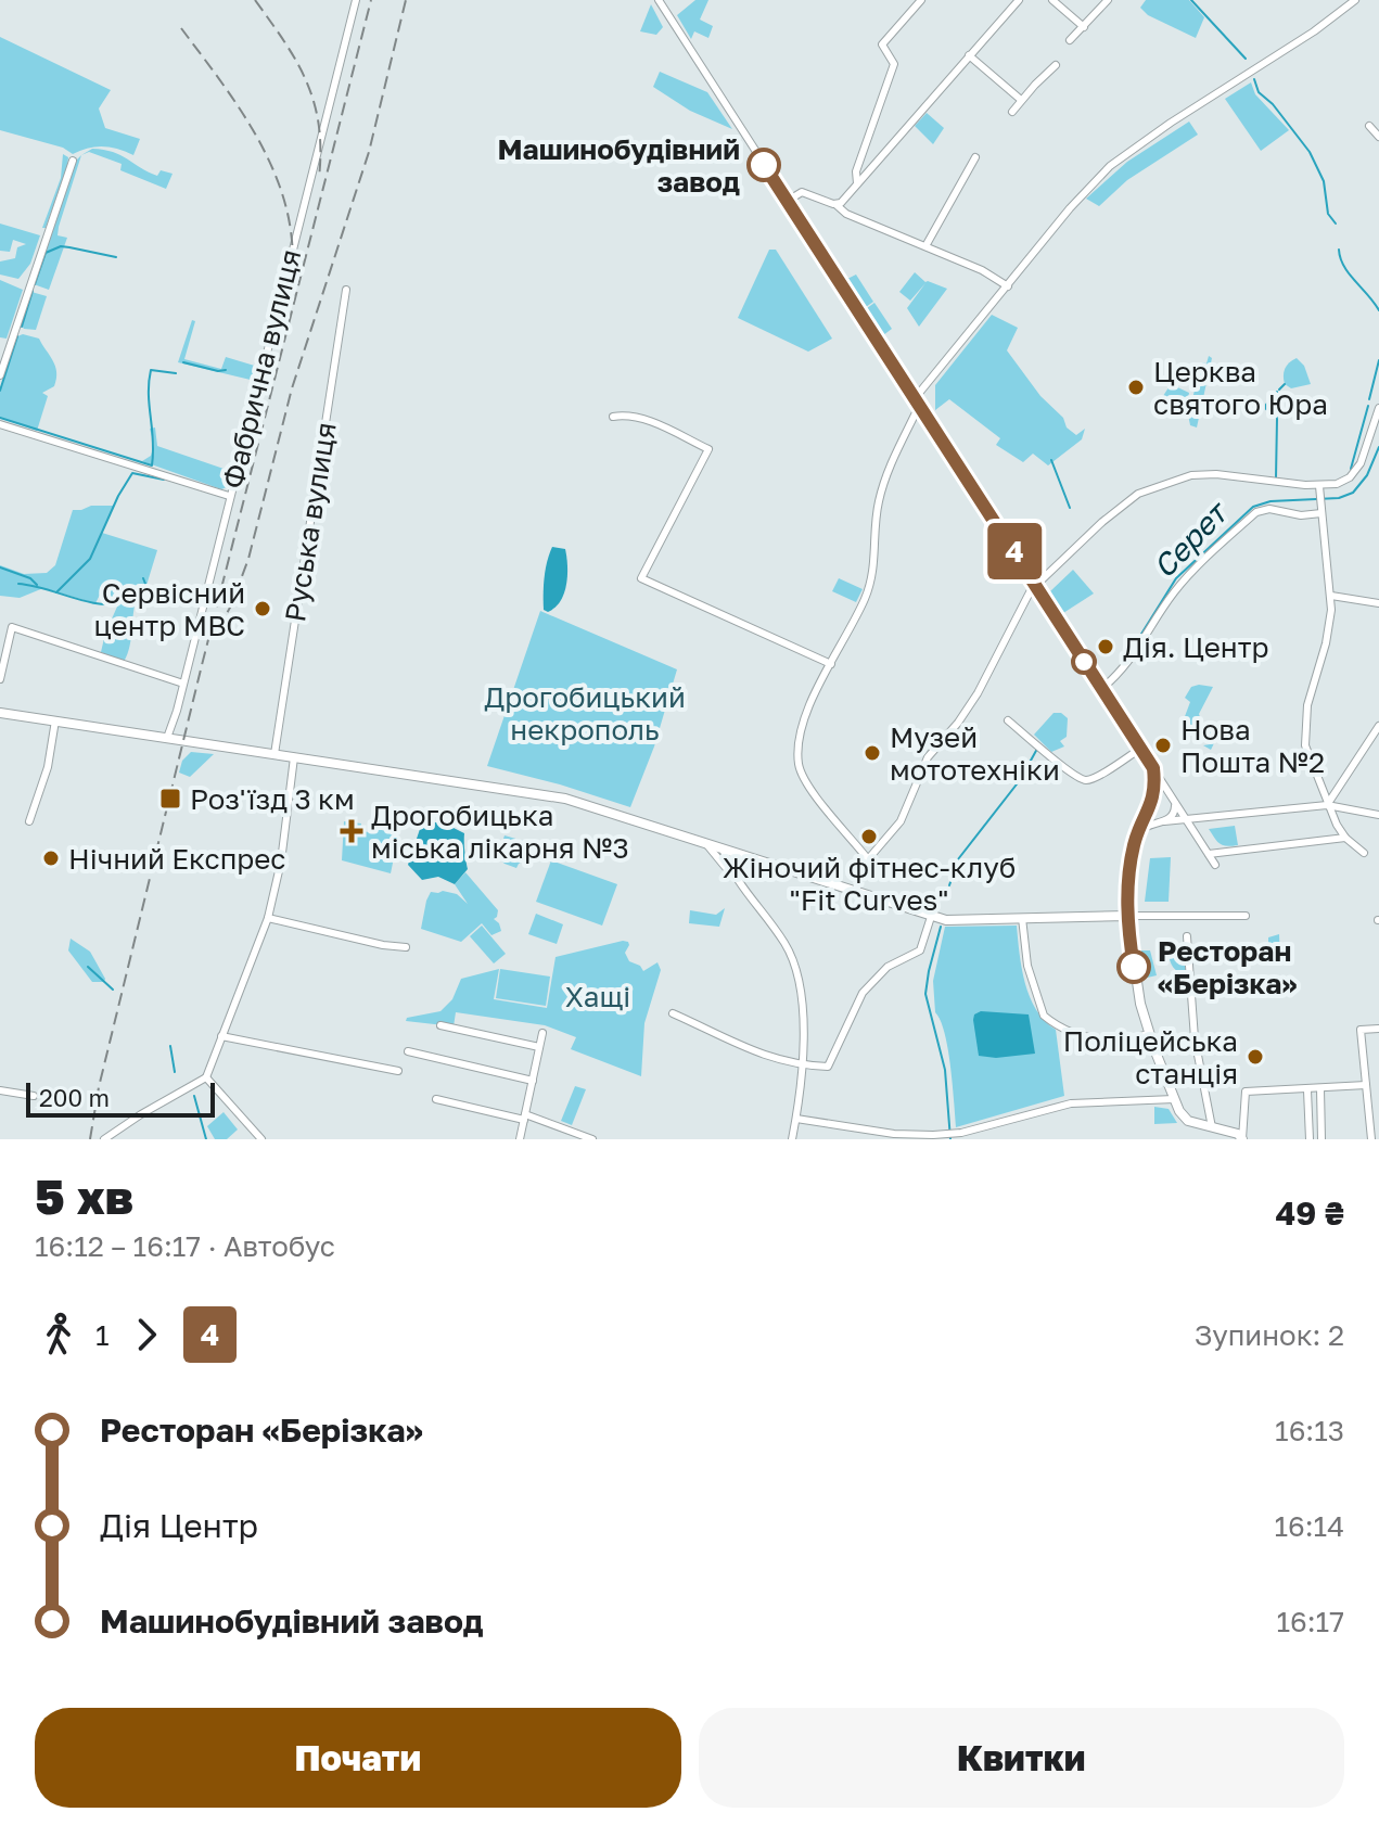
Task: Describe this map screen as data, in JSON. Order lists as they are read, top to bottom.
{
  "streets": {
    "street": ["Фабрична вулиця", "Руська вулиця"]
  },
  "water": ["Серет"],
  "parks": ["Дрогобицький некрополь", "Хащі"],
  "places": {
    "other": [
      "Машинобудівний завод",
      "Церква святого Юра",
      "Сервісний центр МВС",
      "Дія. Центр",
      "Нова Пошта №2",
      "Музей мототехніки",
      "Жіночий фітнес-клуб \"Fit Curves\"",
      "Нічний Експрес",
      "Ресторан «Берізка»",
      "Поліцейська станція"
    ],
    "transit": ["Роз'їзд 3 км"],
    "health": ["Дрогобицька міська лікарня №3"]
  },
  "lines": ["bus line 4"],
  "scale_bar": "200 m",
  "page": {
    "on_map": "4",
    "scale": "200 m",
    "heading": ["5 хв", "16:12 – 16:17 · Автобус", "49 ₴"],
    "legs": ["1", "4", "Зупинок: 2"],
    "list": [
      {
        "name": "Ресторан «Берізка»",
        "value": "16:13"
      },
      {
        "name": "Дія Центр",
        "value": "16:14"
      },
      {
        "name": "Машинобудівний завод",
        "value": "16:17"
      }
    ],
    "buttons": ["Почати", "Квитки"]
  }
}
